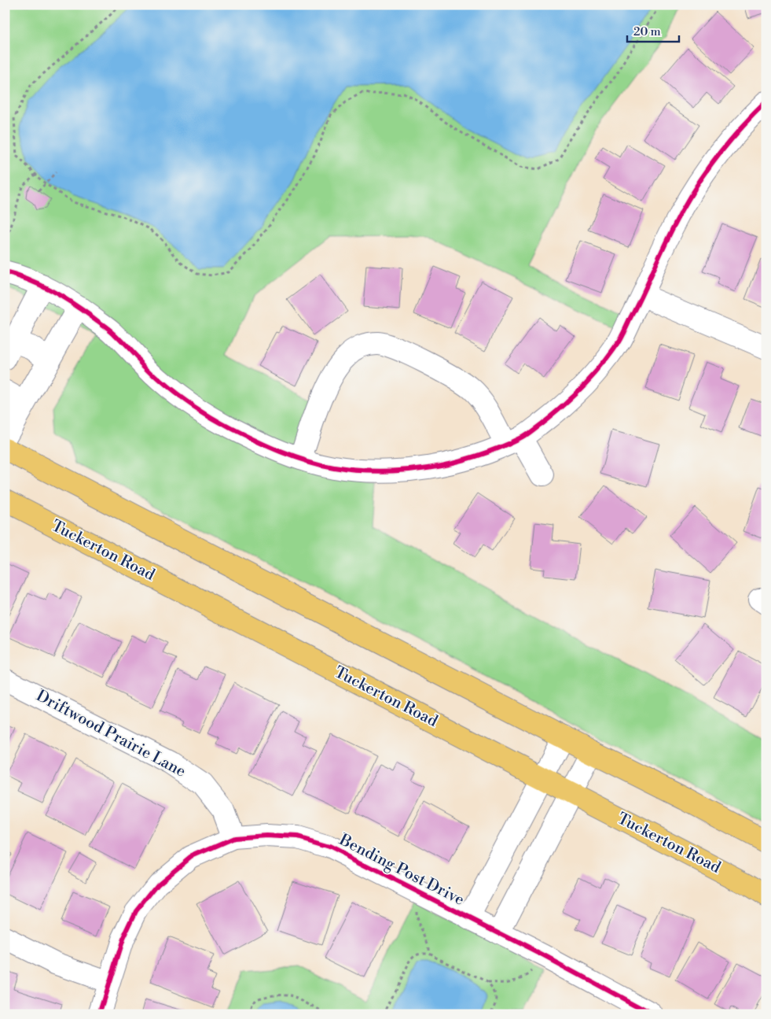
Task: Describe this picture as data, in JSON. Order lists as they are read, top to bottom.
{
  "streets": {
    "main road": ["Tuckerton Road"],
    "street": ["Driftwood Prairie Lane", "Bending Post Drive"]
  },
  "crossings": [
    ["Driftwood Prairie Lane", "Bending Post Drive"]
  ],
  "scale_bar": "20 m"
}
